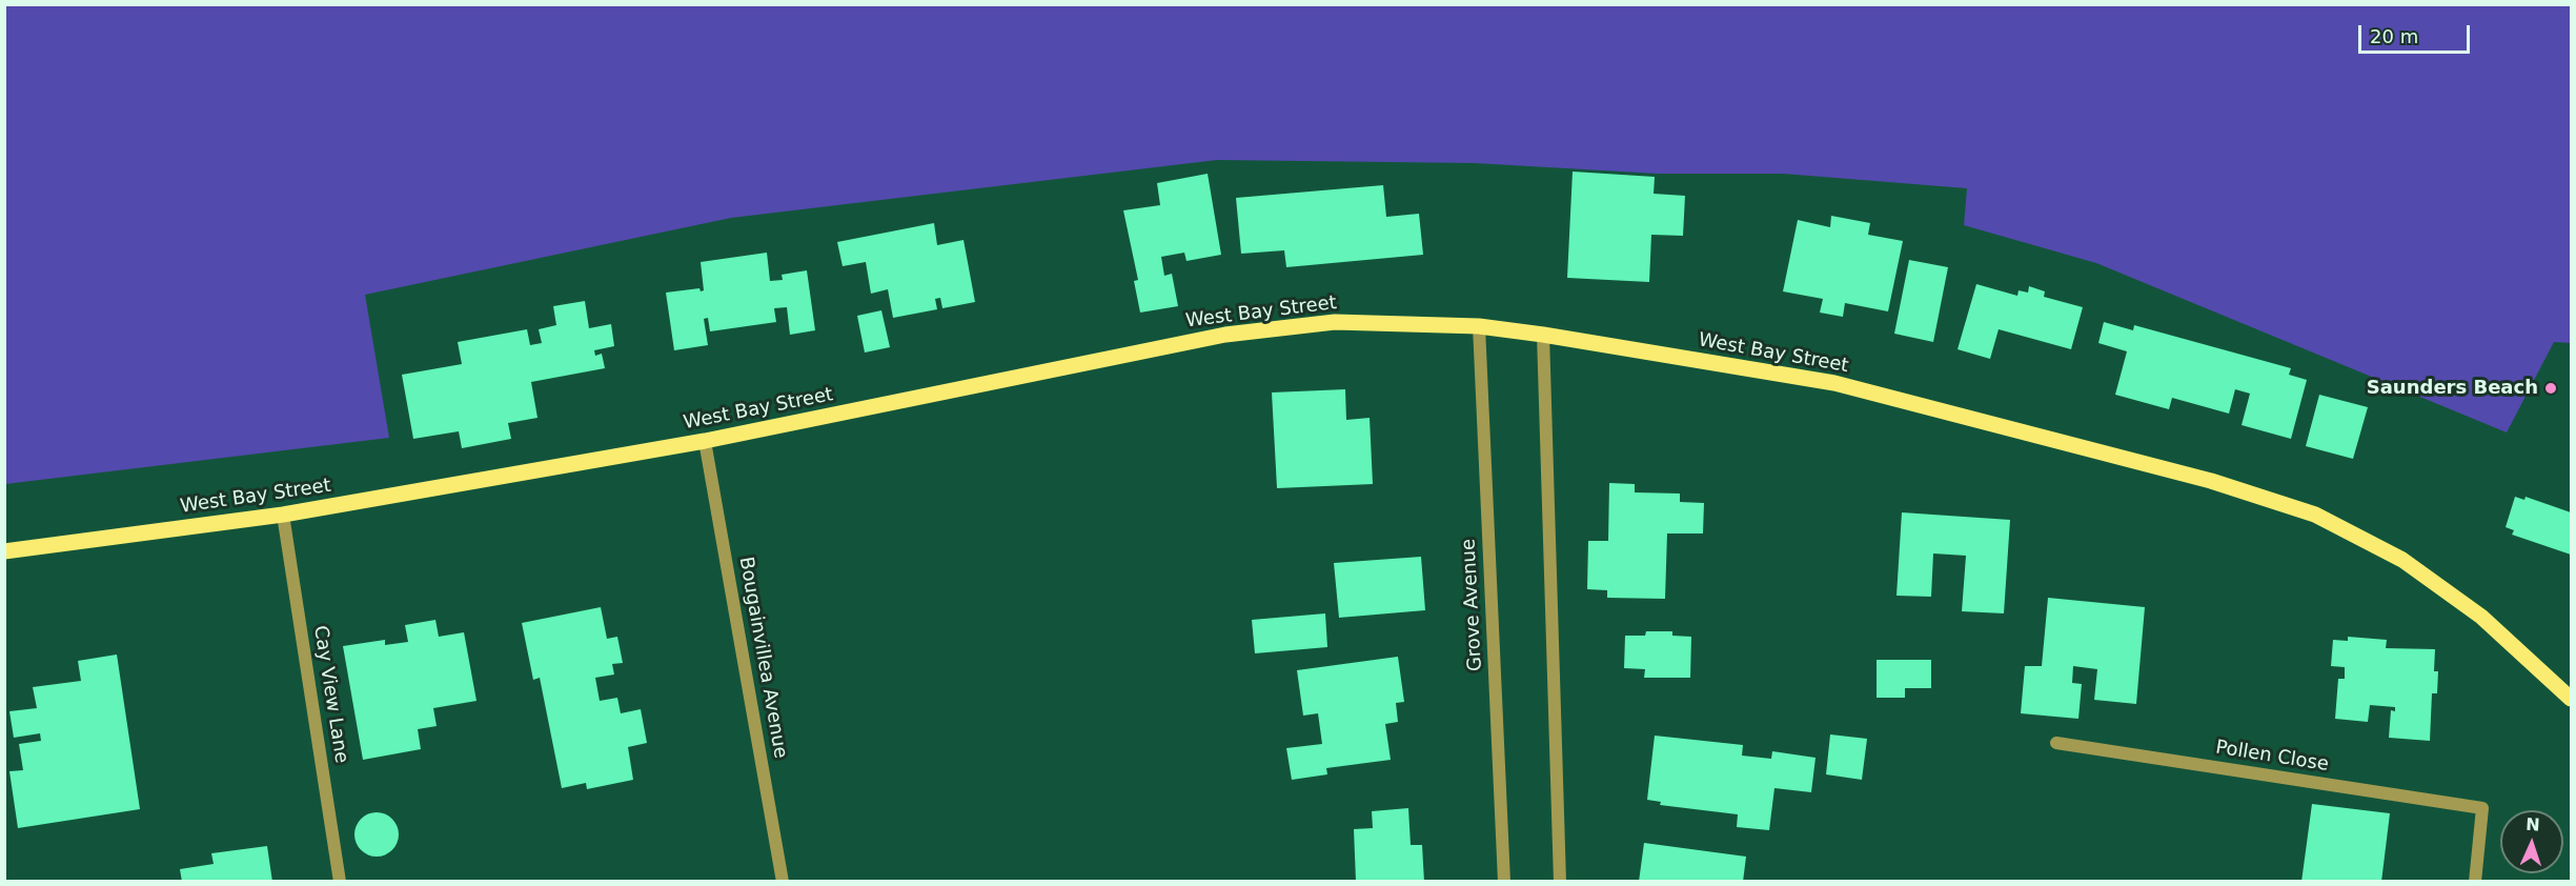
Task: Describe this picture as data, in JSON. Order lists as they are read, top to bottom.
{
  "streets": {
    "main road": ["West Bay Street"],
    "street": [
      "Grove Avenue",
      "Bougainvillea Avenue",
      "Cay View Lane",
      "Pollen Close"
    ]
  },
  "crossings": [
    ["West Bay Street", "Grove Avenue"],
    ["West Bay Street", "Bougainvillea Avenue"],
    ["West Bay Street", "Cay View Lane"]
  ],
  "places": ["Saunders Beach"],
  "scale_bar": "20 m",
  "north": "top"
}
